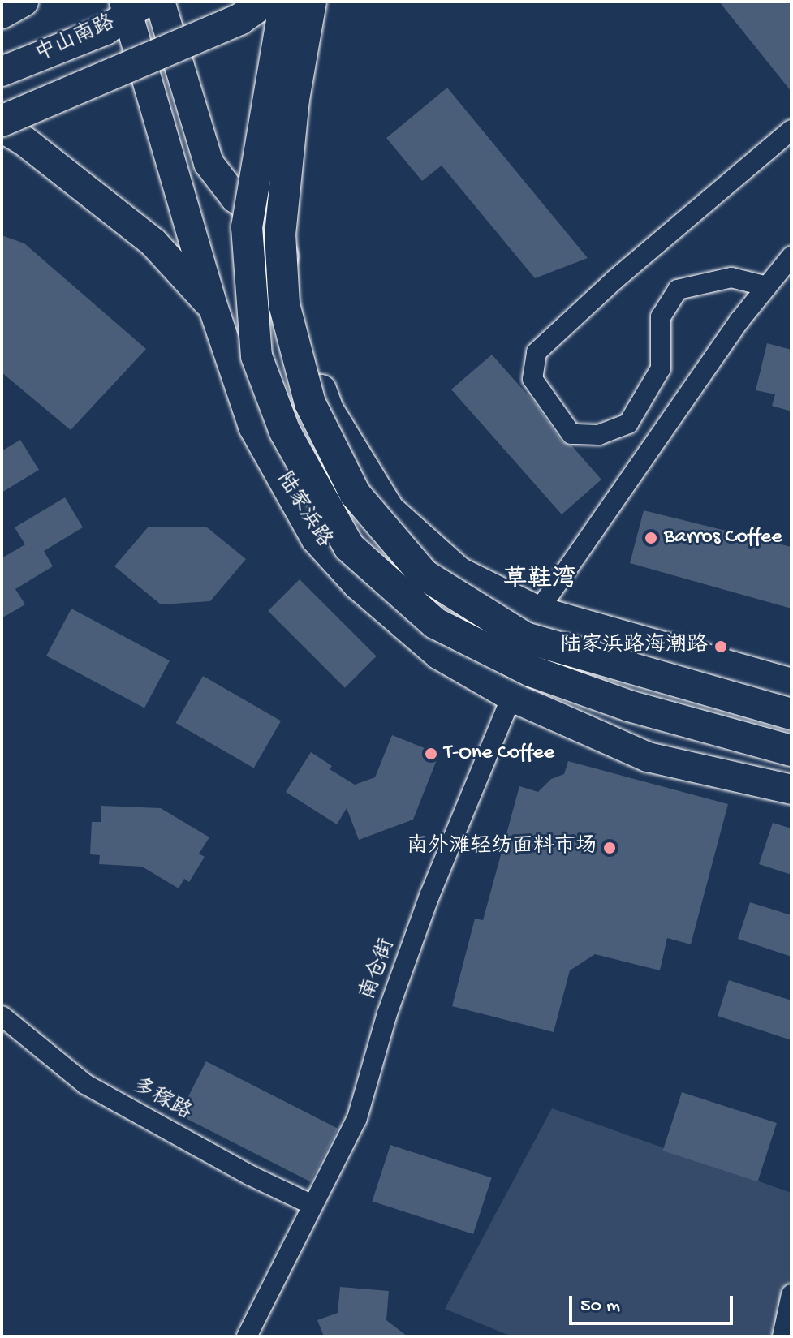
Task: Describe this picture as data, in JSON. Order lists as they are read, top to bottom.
{
  "streets": {
    "main road": ["中山南路", "陆家浜路"],
    "street": ["南仓街", "多稼路"]
  },
  "crossings": [
    ["中山南路", "陆家浜路"],
    ["陆家浜路", "南仓街"],
    ["南仓街", "多稼路"]
  ],
  "districts": ["草鞋湾"],
  "places": [
    "Barros Coffee",
    "陆家浜路海潮路",
    "T-One Coffee",
    "南外滩轻纺面料市场"
  ],
  "scale_bar": "50 m"
}
